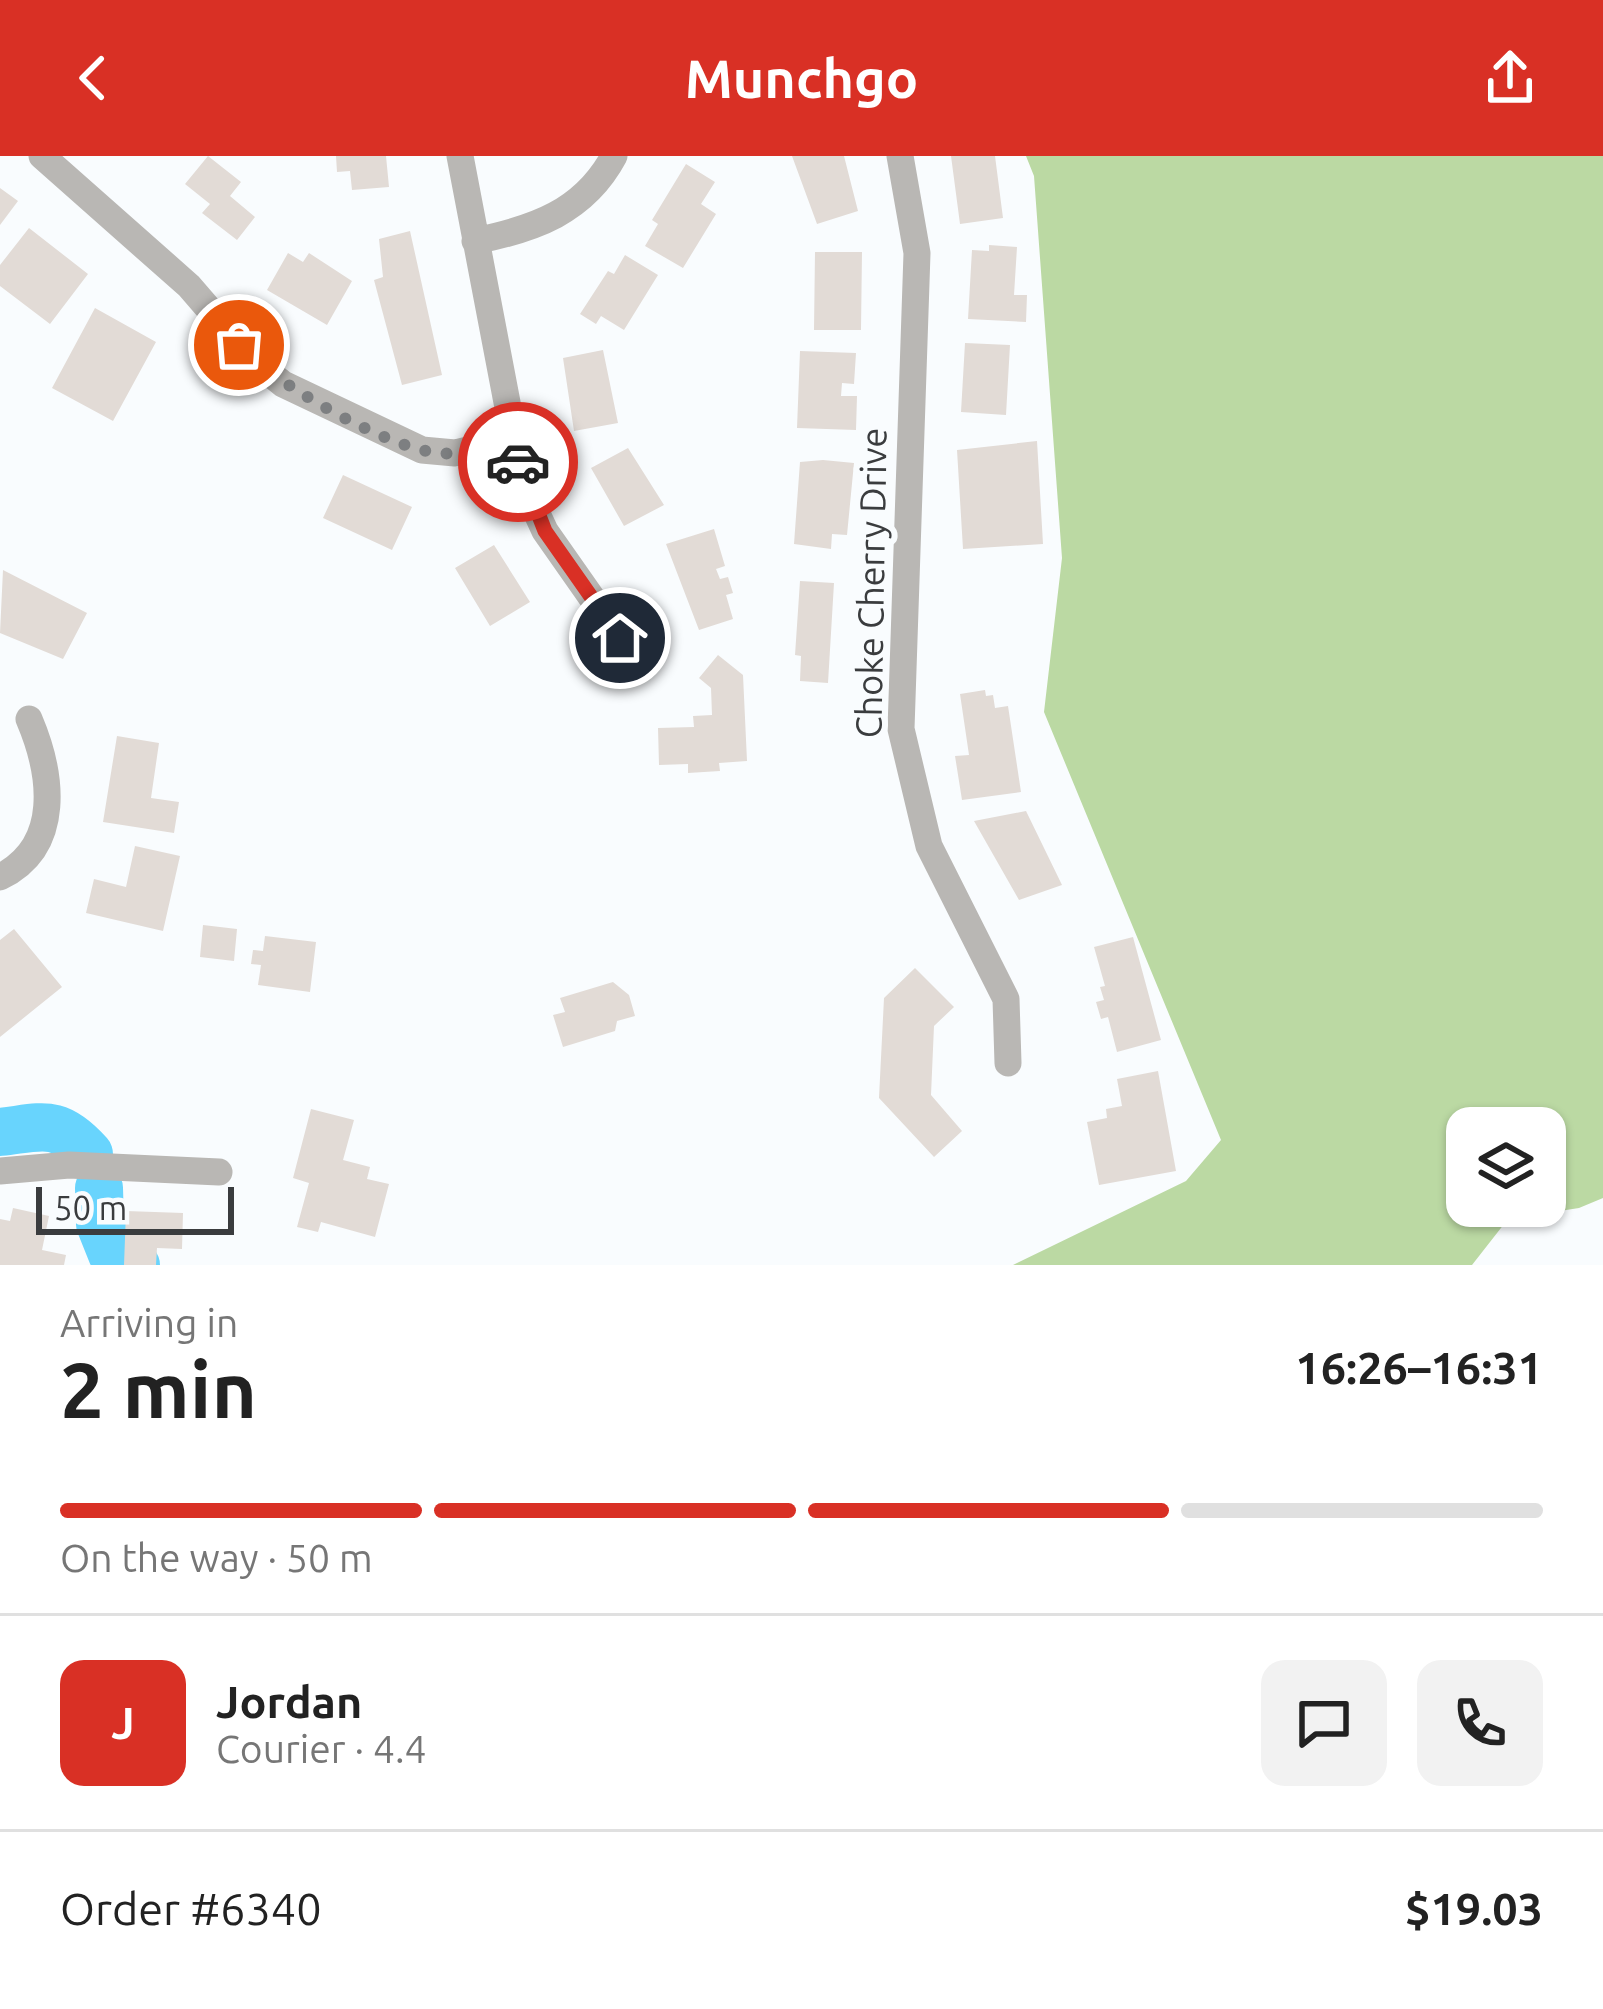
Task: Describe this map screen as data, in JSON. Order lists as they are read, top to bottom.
{
  "streets": {
    "street": ["Choke Cherry Drive"]
  },
  "scale_bar": "50 m",
  "page": {
    "header": "Munchgo",
    "scale": "50 m",
    "heading": ["2 min", "Arriving in", "16:26–16:31"],
    "panel": [
      "Jordan",
      "Courier · 4.4",
      "Order #6340",
      "$19.03"
    ],
    "bar": "On the way · 50 m",
    "round": "J"
  }
}
